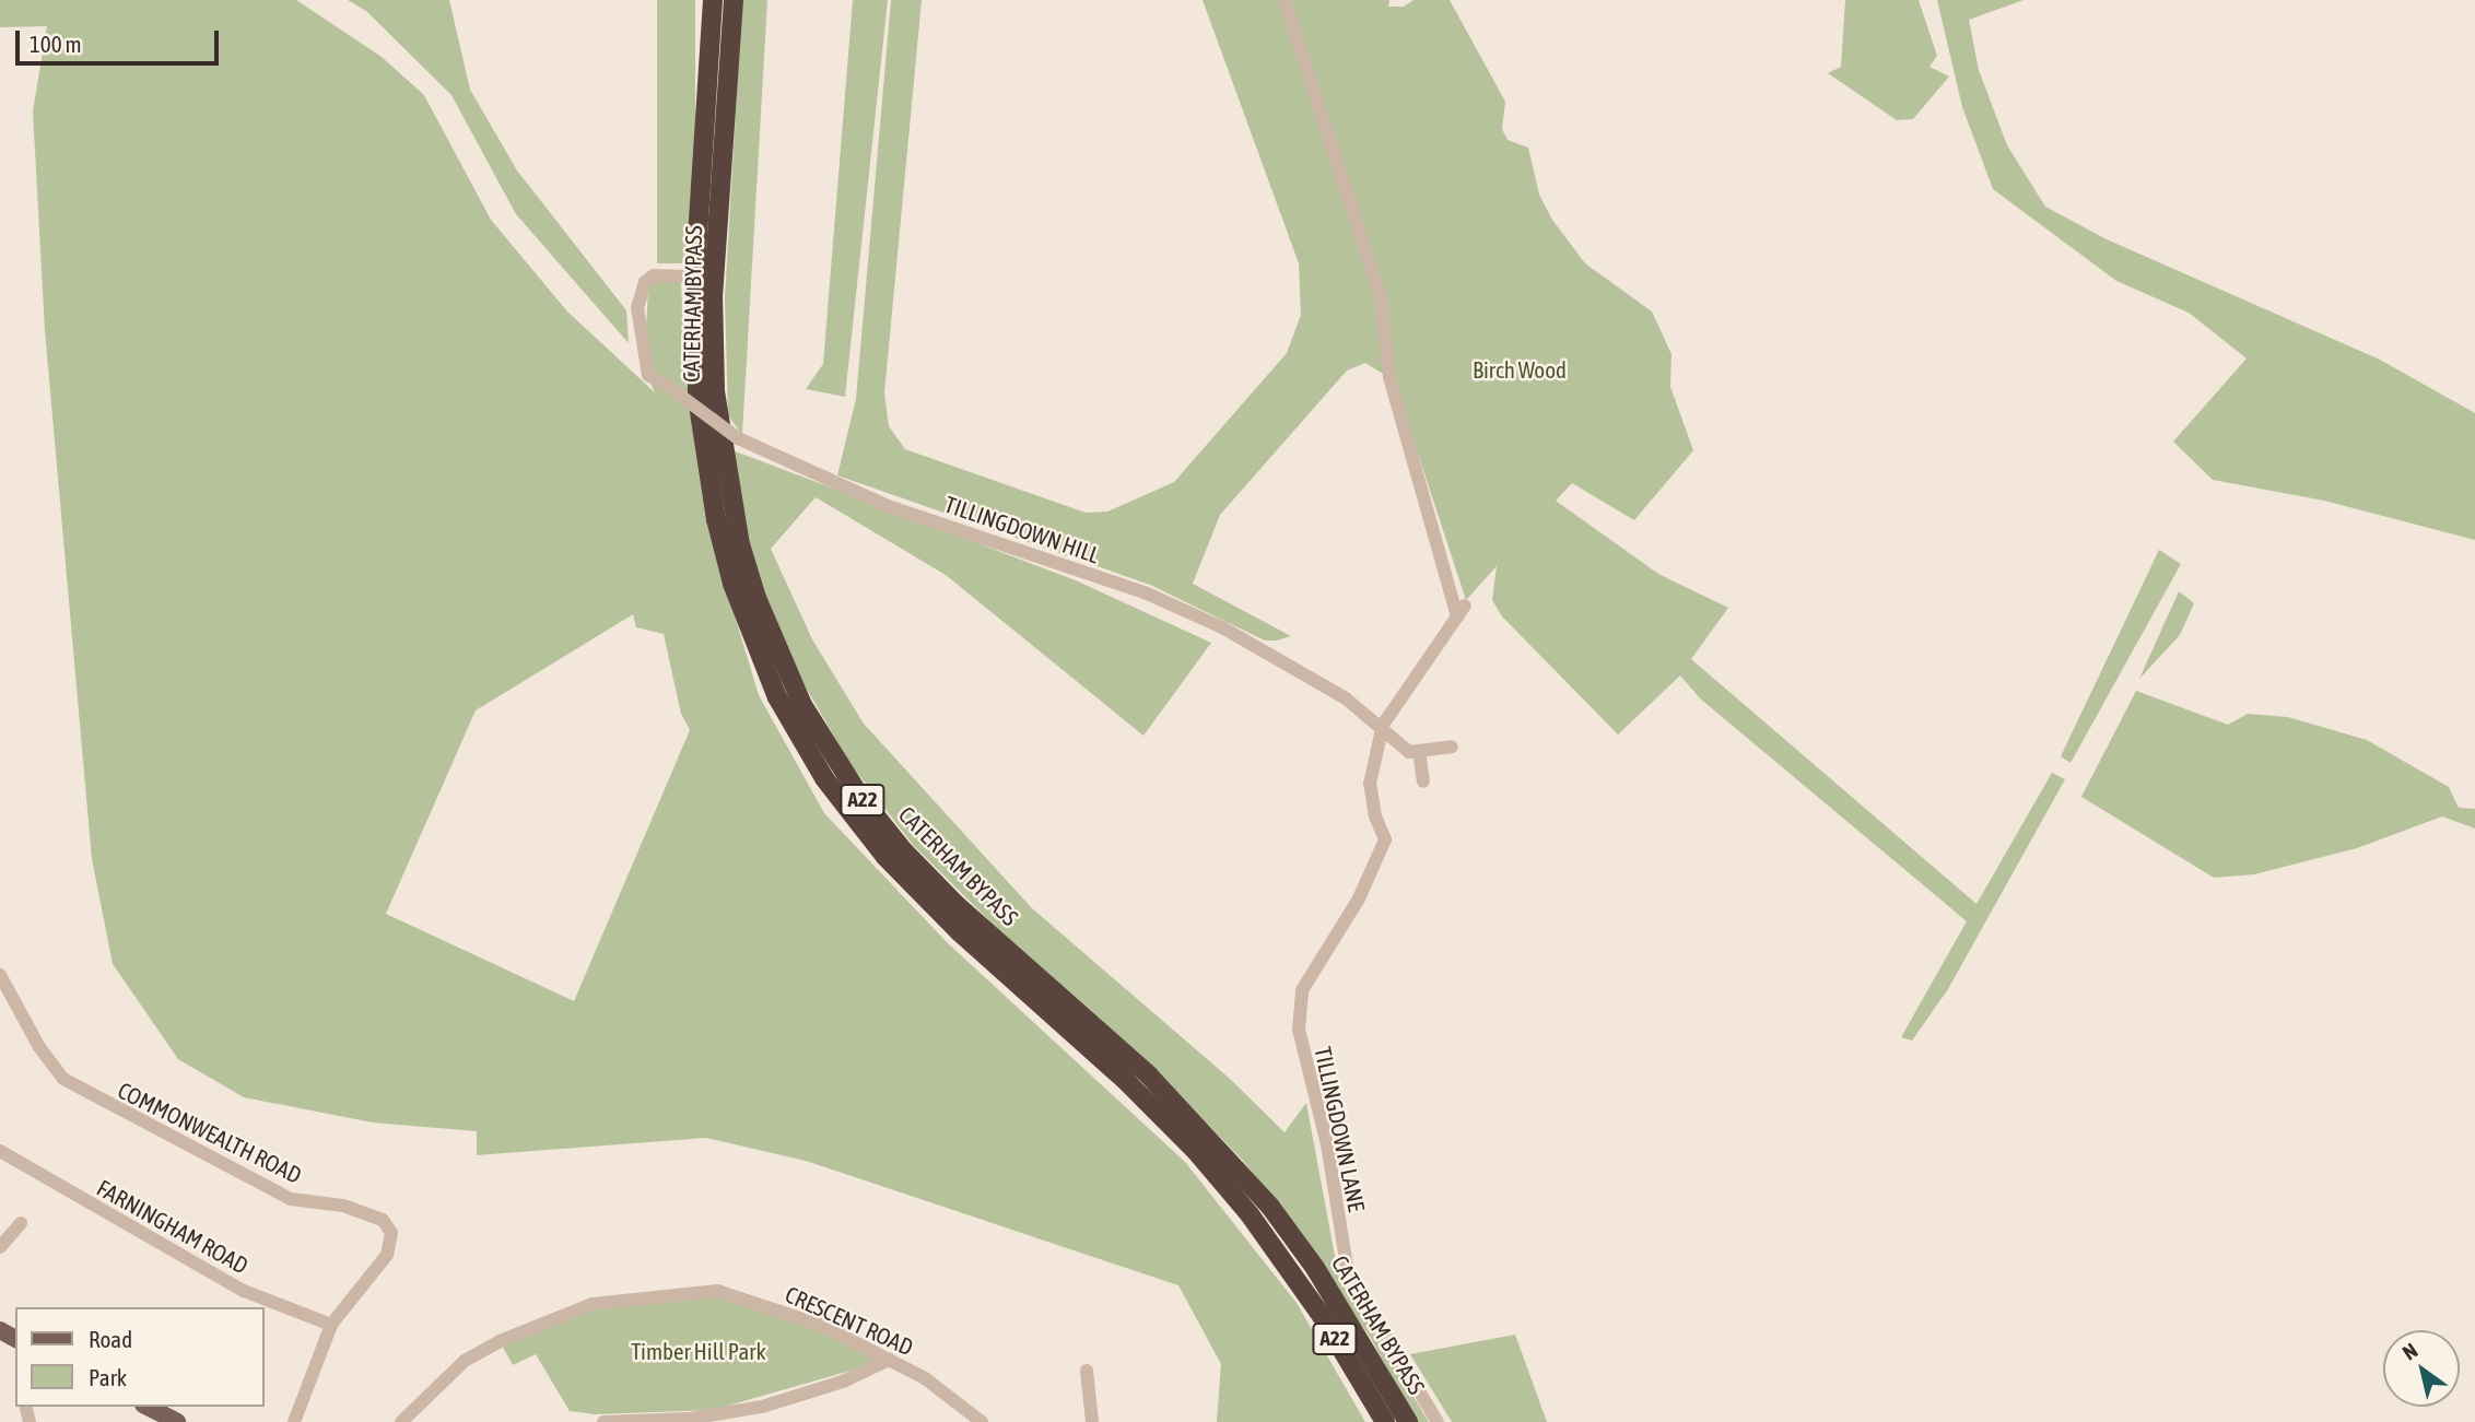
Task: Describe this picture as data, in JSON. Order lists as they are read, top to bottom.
{
  "streets": {
    "highway": ["CATERHAM BYPASS", "A22"],
    "street": [
      "TILLINGDOWN HILL",
      "TILLINGDOWN LANE",
      "COMMONWEALTH ROAD",
      "FARNINGHAM ROAD",
      "CRESCENT ROAD"
    ]
  },
  "crossings": [
    ["CATERHAM BYPASS", "TILLINGDOWN HILL"],
    ["TILLINGDOWN HILL", "TILLINGDOWN LANE"],
    ["COMMONWEALTH ROAD", "FARNINGHAM ROAD"]
  ],
  "parks": ["Birch Wood", "Timber Hill Park"],
  "legend": ["Road", "Park"],
  "scale_bar": "100 m",
  "north": "top left"
}
